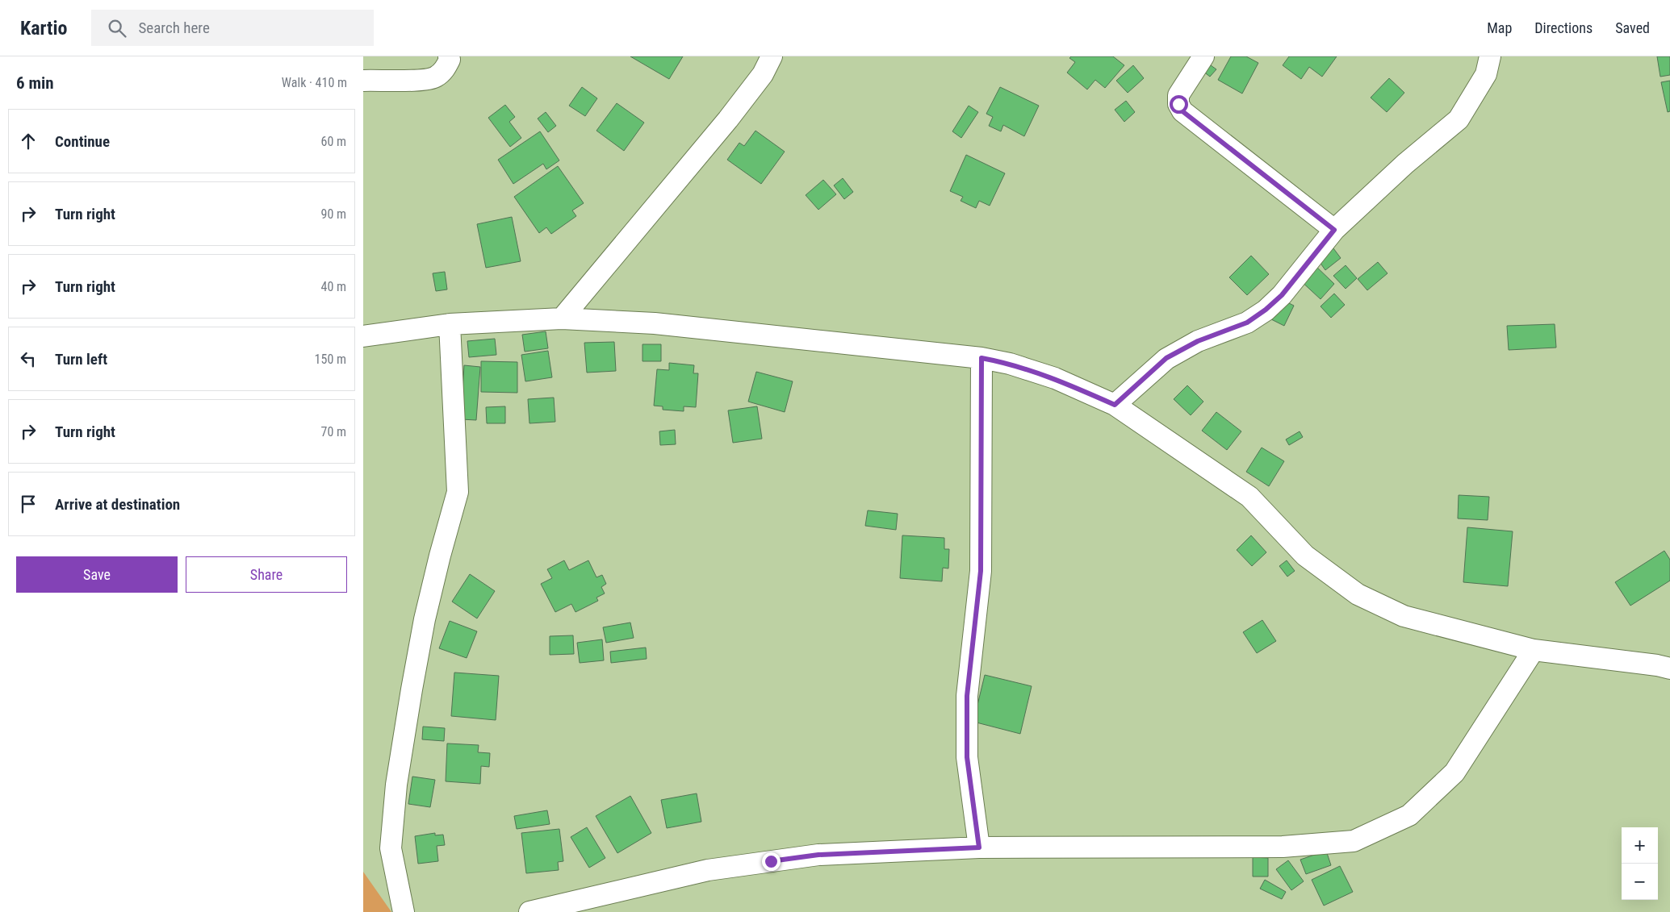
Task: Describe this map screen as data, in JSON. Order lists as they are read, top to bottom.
{
  "page": {
    "header": "Kartio",
    "search": "Search here",
    "nav": ["Map", "Directions", "Saved"],
    "heading": ["6 min", "Walk · 410 m"],
    "list": [
      ["Continue", "60 m"],
      ["Turn right", "90 m"],
      ["Turn right", "40 m"],
      ["Turn left", "150 m"],
      ["Turn right", "70 m"],
      "Arrive at destination"
    ],
    "buttons": ["Save", "Share"],
    "map_buttons": ["+", "−"]
  }
}
